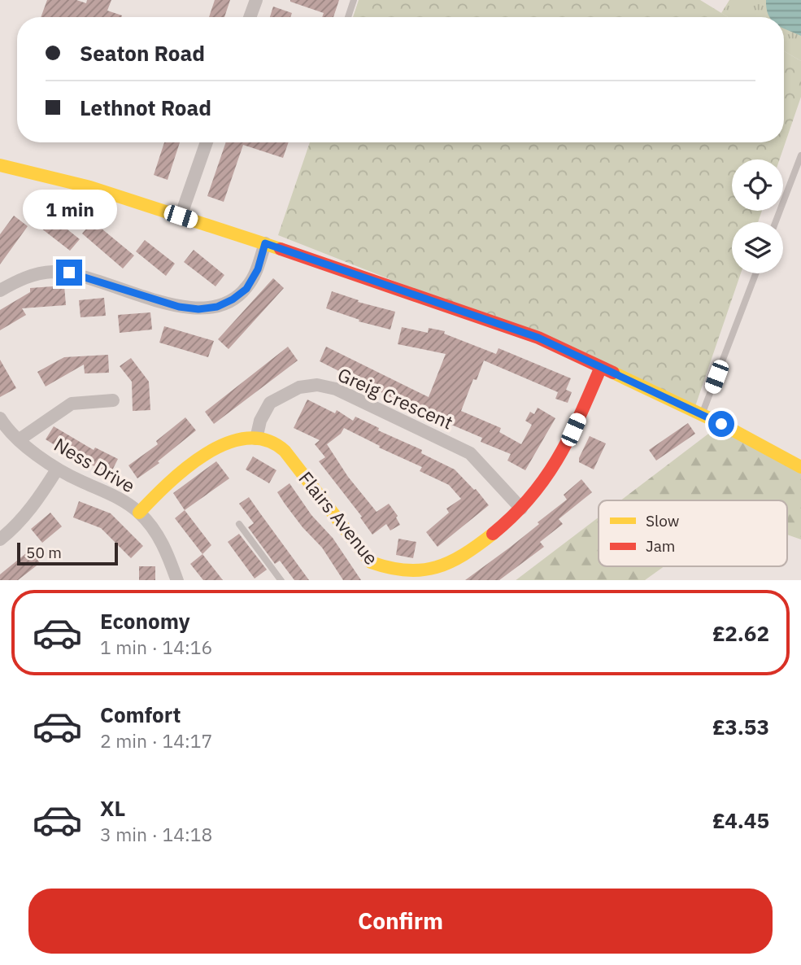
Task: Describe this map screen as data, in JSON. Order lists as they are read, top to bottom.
{
  "streets": {
    "street": ["Greig Crescent", "Ness Drive", "Flairs Avenue"]
  },
  "crossings": [
    ["Greig Crescent", "Flairs Avenue"],
    ["Ness Drive", "Flairs Avenue"]
  ],
  "legend": ["Slow", "Jam"],
  "scale_bar": "50 m",
  "page": {
    "banner": ["Seaton Road", "Lethnot Road"],
    "bubble": "1 min",
    "scale": "50 m",
    "list": [
      {
        "name": "Economy",
        "note": "1 min · 14:16",
        "value": "£2.62"
      },
      {
        "name": "Comfort",
        "note": "2 min · 14:17",
        "value": "£3.53"
      },
      {
        "name": "XL",
        "note": "3 min · 14:18",
        "value": "£4.45"
      }
    ],
    "buttons": "Confirm"
  }
}
